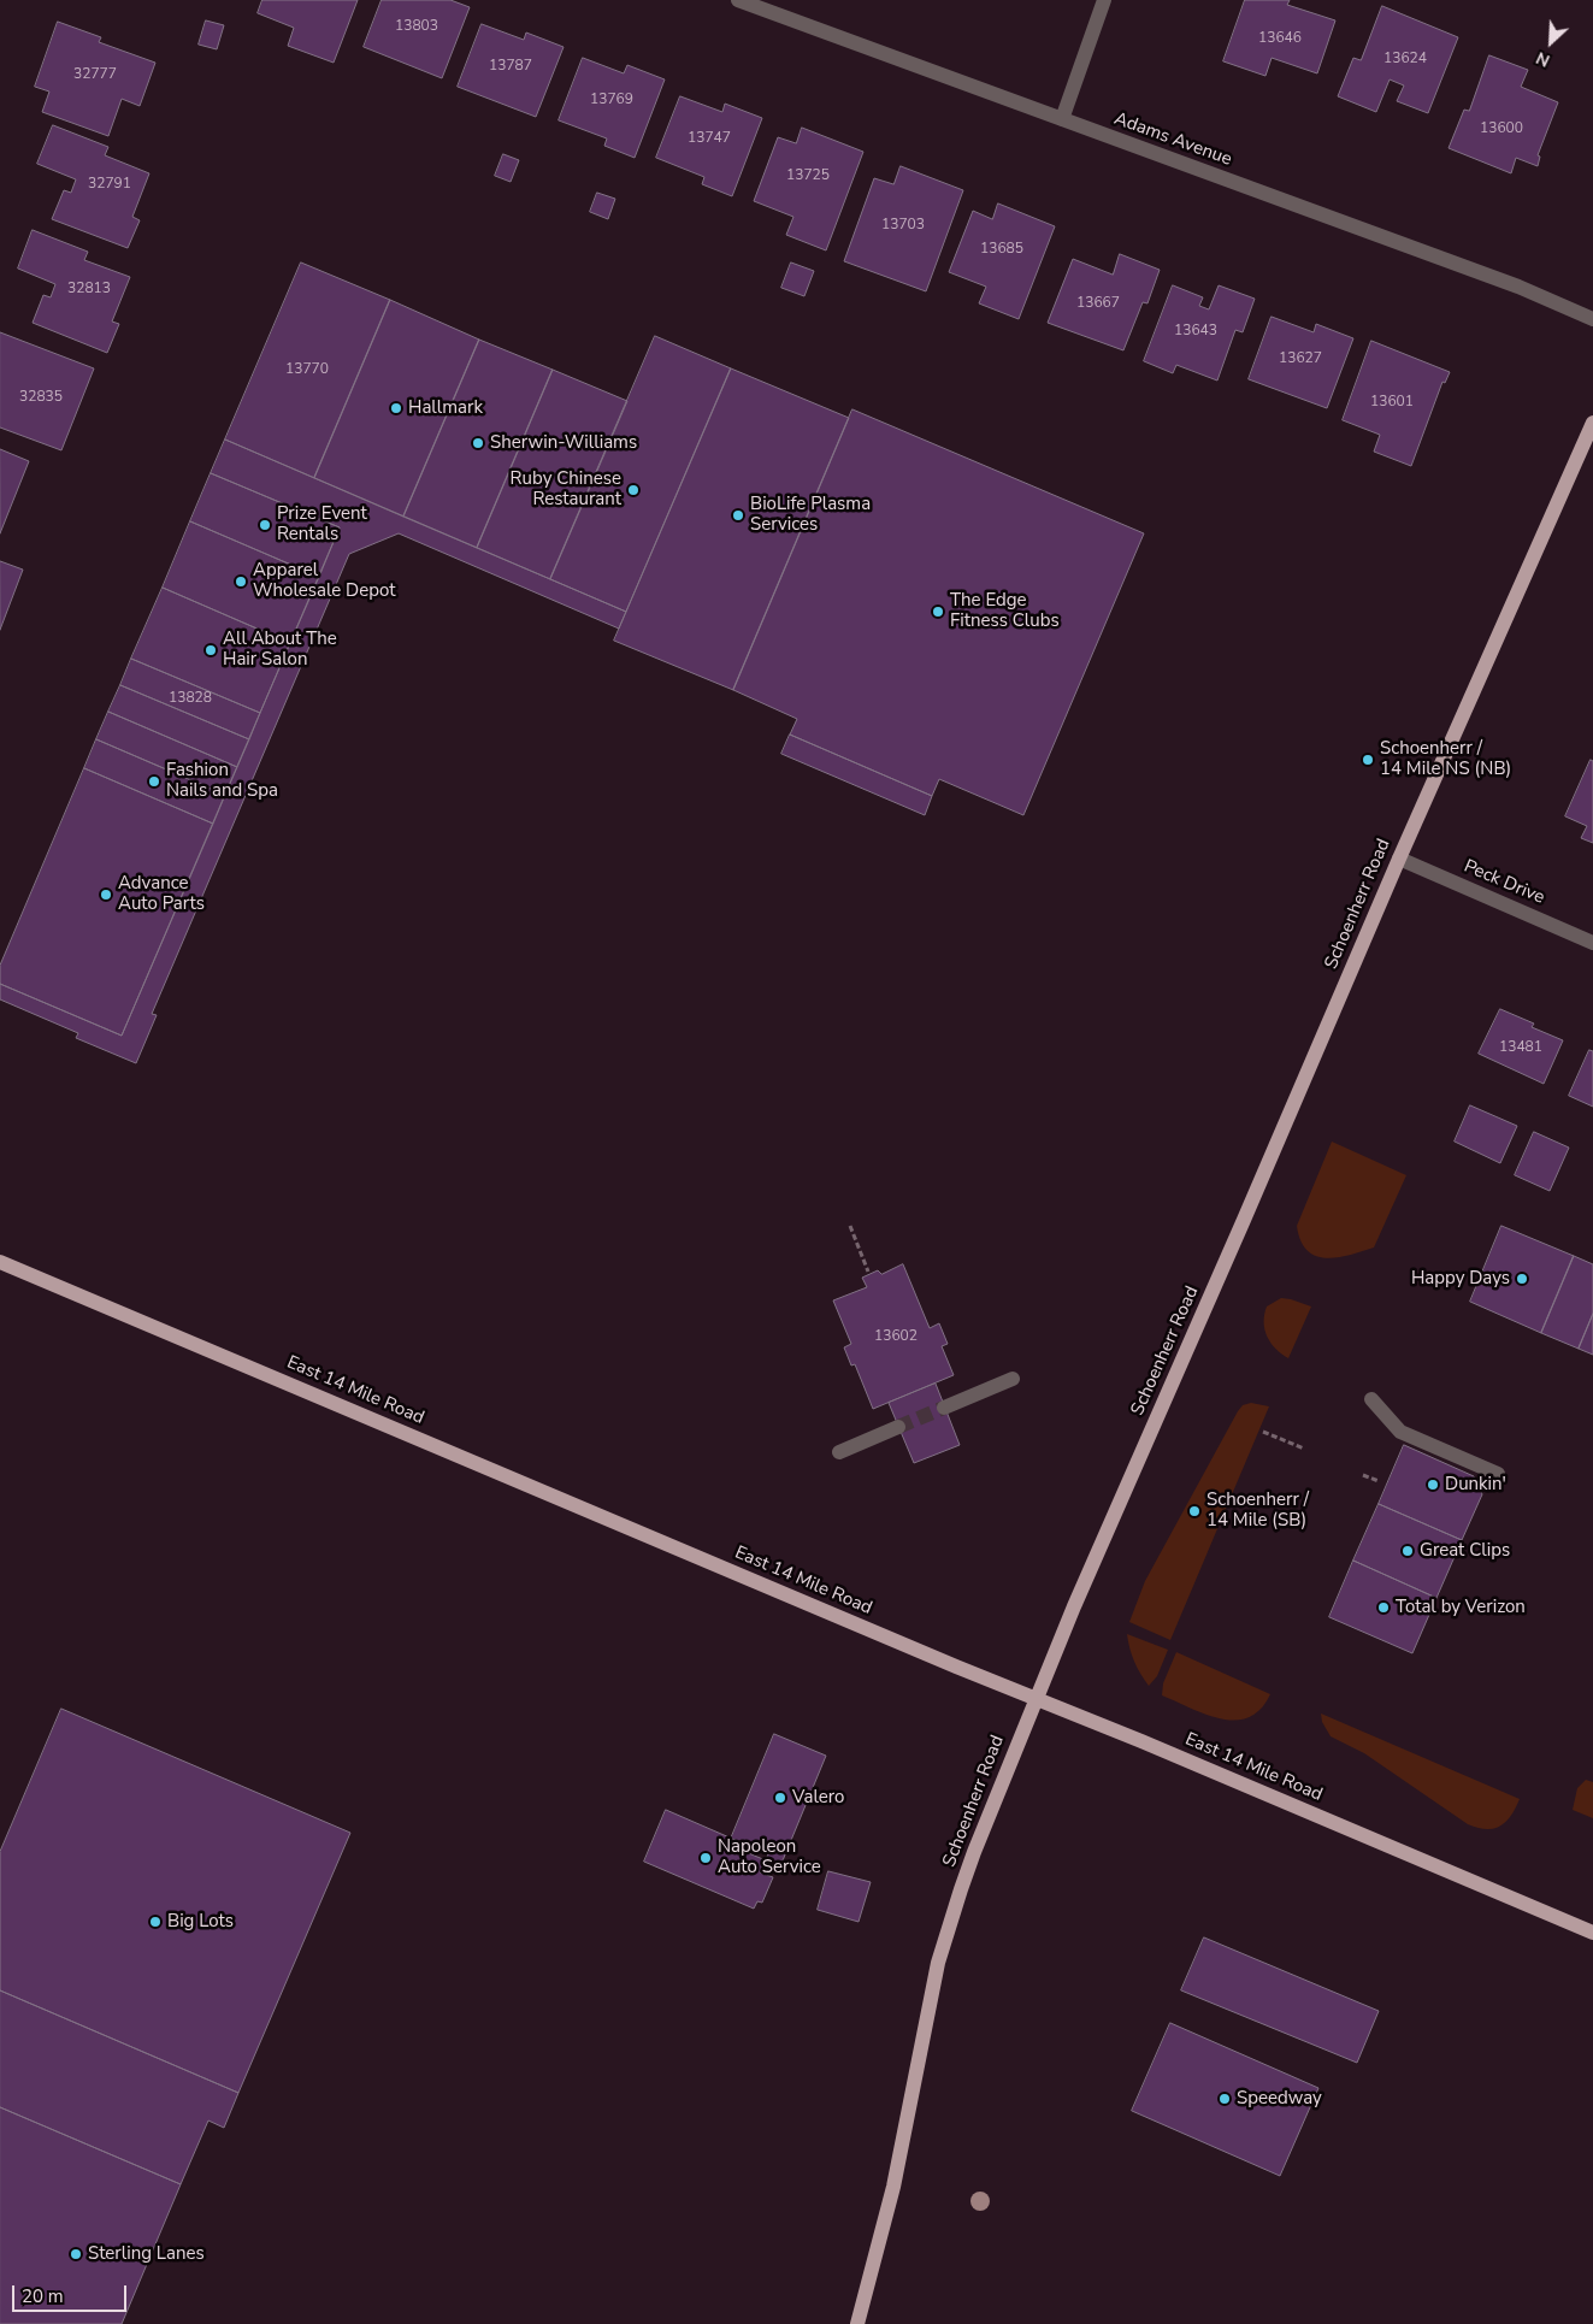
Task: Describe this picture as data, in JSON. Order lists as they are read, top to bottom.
{
  "streets": {
    "main road": ["Schoenherr Road", "East 14 Mile Road"],
    "street": ["Adams Avenue", "Peck Drive"]
  },
  "crossings": [
    ["Peck Drive", "Schoenherr Road"],
    ["Schoenherr Road", "East 14 Mile Road"]
  ],
  "places": [
    "Hallmark",
    "Sherwin-Williams",
    "Ruby Chinese Restaurant",
    "BioLife Plasma Services",
    "Prize Event Rentals",
    "Apparel Wholesale Depot",
    "The Edge Fitness Clubs",
    "All About The Hair Salon",
    "Schoenherr / 14 Mile NS (NB)",
    "Fashion Nails and Spa",
    "Advance Auto Parts",
    "Happy Days",
    "Dunkin'",
    "Schoenherr / 14 Mile (SB)",
    "Great Clips",
    "Total by Verizon",
    "Valero",
    "Napoleon Auto Service",
    "Big Lots",
    "Speedway",
    "Sterling Lanes"
  ],
  "house_numbers": [
    "13803",
    "13646",
    "13624",
    "13787",
    "32777",
    "13769",
    "13600",
    "13747",
    "13725",
    "32791",
    "13703",
    "13685",
    "32813",
    "13667",
    "13643",
    "13627",
    "13770",
    "32835",
    "13601",
    "13828",
    "13481",
    "13602"
  ],
  "scale_bar": "20 m",
  "north": "bottom left"
}
